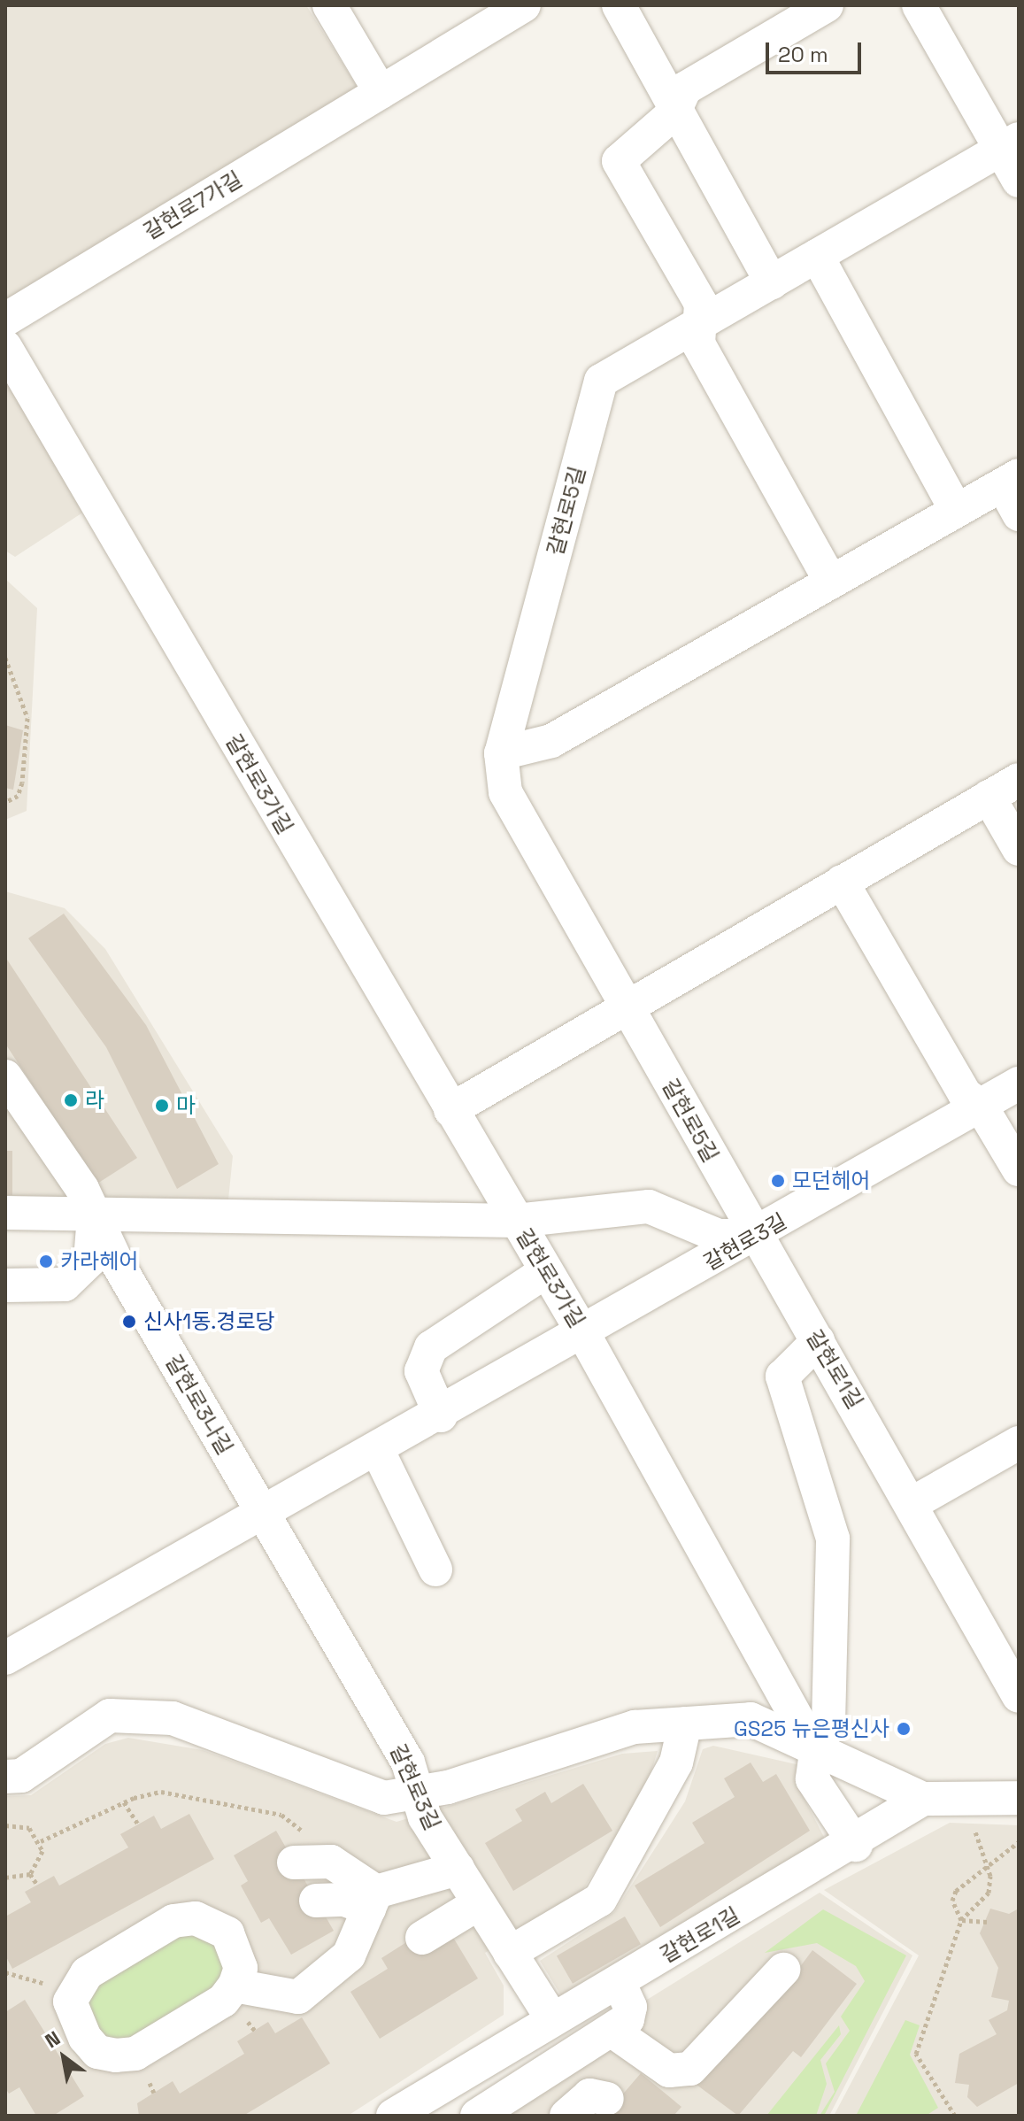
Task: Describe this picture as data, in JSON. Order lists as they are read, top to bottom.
{
  "streets": {
    "street": [
      "갈현로7가길",
      "갈현로5길",
      "갈현로3가길",
      "갈현로3길",
      "갈현로1길",
      "갈현로3나길"
    ]
  },
  "crossings": [
    ["갈현로5길", "갈현로3길"],
    ["갈현로5길", "갈현로1길"],
    ["갈현로3가길", "갈현로3길"],
    ["갈현로3가길", "갈현로3나길"],
    ["갈현로3길", "갈현로1길"],
    ["갈현로3길", "갈현로3나길"]
  ],
  "places": [
    "라",
    "마",
    "모던헤어",
    "카라헤어",
    "신사1동.경로당",
    "GS25 뉴은평신사"
  ],
  "scale_bar": "20 m",
  "north": "top left"
}
